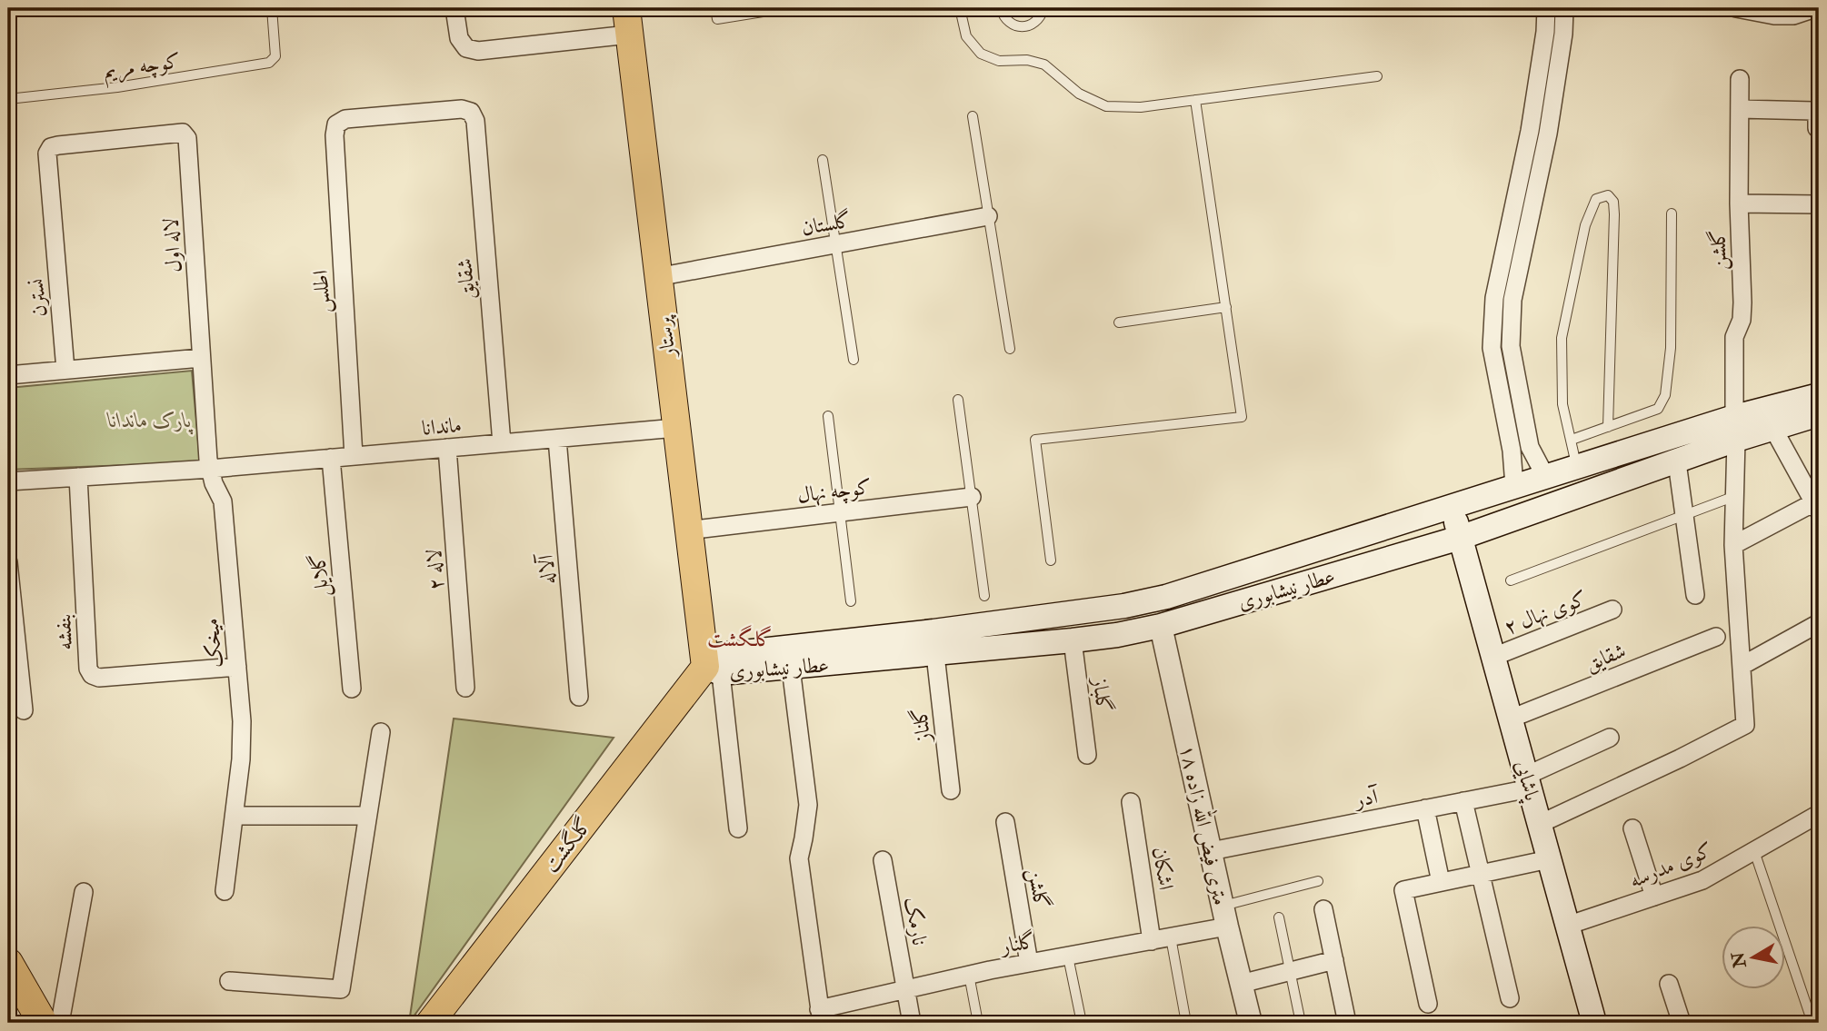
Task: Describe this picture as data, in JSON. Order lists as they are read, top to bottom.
{
  "streets": {
    "main road": [
      "پرستار",
      "عطار نیشابوری",
      "پاشایی",
      "گلگشت"
    ],
    "street": [
      "گلستان",
      "لاله اول",
      "گلشن",
      "شقایق",
      "اطلس",
      "نسترن",
      "ماندانا",
      "کوچه نهال",
      "لاله ۲",
      "آلاله",
      "گلایل",
      "کوی نهال ۲",
      "بنفشه",
      "میخک",
      "گلباز",
      "گلناز",
      "آدر",
      "۱۸ متری فیض الله زاده",
      "کوی مدرسه",
      "اشکان",
      "نارمک",
      "گلنار"
    ],
    "lane": ["کوچه مریم"]
  },
  "crossings": [
    ["گلستان", "پرستار"],
    ["لاله اول", "نسترن"],
    ["گلشن", "عطار نیشابوری"],
    ["گلشن", "پاشایی"],
    ["گلشن", "گلنار"],
    ["شقایق", "اطلس"],
    ["شقایق", "ماندانا"],
    ["شقایق", "پاشایی"],
    ["اطلس", "ماندانا"],
    ["پرستار", "ماندانا"],
    ["پرستار", "کوچه نهال"],
    ["پرستار", "عطار نیشابوری"],
    ["پرستار", "گلگشت"],
    ["ماندانا", "لاله ۲"],
    ["ماندانا", "آلاله"],
    ["ماندانا", "گلایل"],
    ["ماندانا", "بنفشه"],
    ["ماندانا", "میخک"],
    ["عطار نیشابوری", "گلباز"],
    ["عطار نیشابوری", "گلناز"],
    ["عطار نیشابوری", "پاشایی"],
    ["عطار نیشابوری", "۱۸ متری فیض الله زاده"],
    ["عطار نیشابوری", "گلگشت"],
    ["عطار نیشابوری", "گلنار"],
    ["کوی نهال ۲", "پاشایی"],
    ["بنفشه", "میخک"],
    ["پاشایی", "آدر"],
    ["پاشایی", "کوی مدرسه"],
    ["آدر", "۱۸ متری فیض الله زاده"],
    ["۱۸ متری فیض الله زاده", "گلنار"],
    ["اشکان", "گلنار"],
    ["نارمک", "گلنار"]
  ],
  "districts": ["گلگشت"],
  "parks": ["پارک ماندانا"],
  "north": "left"
}
